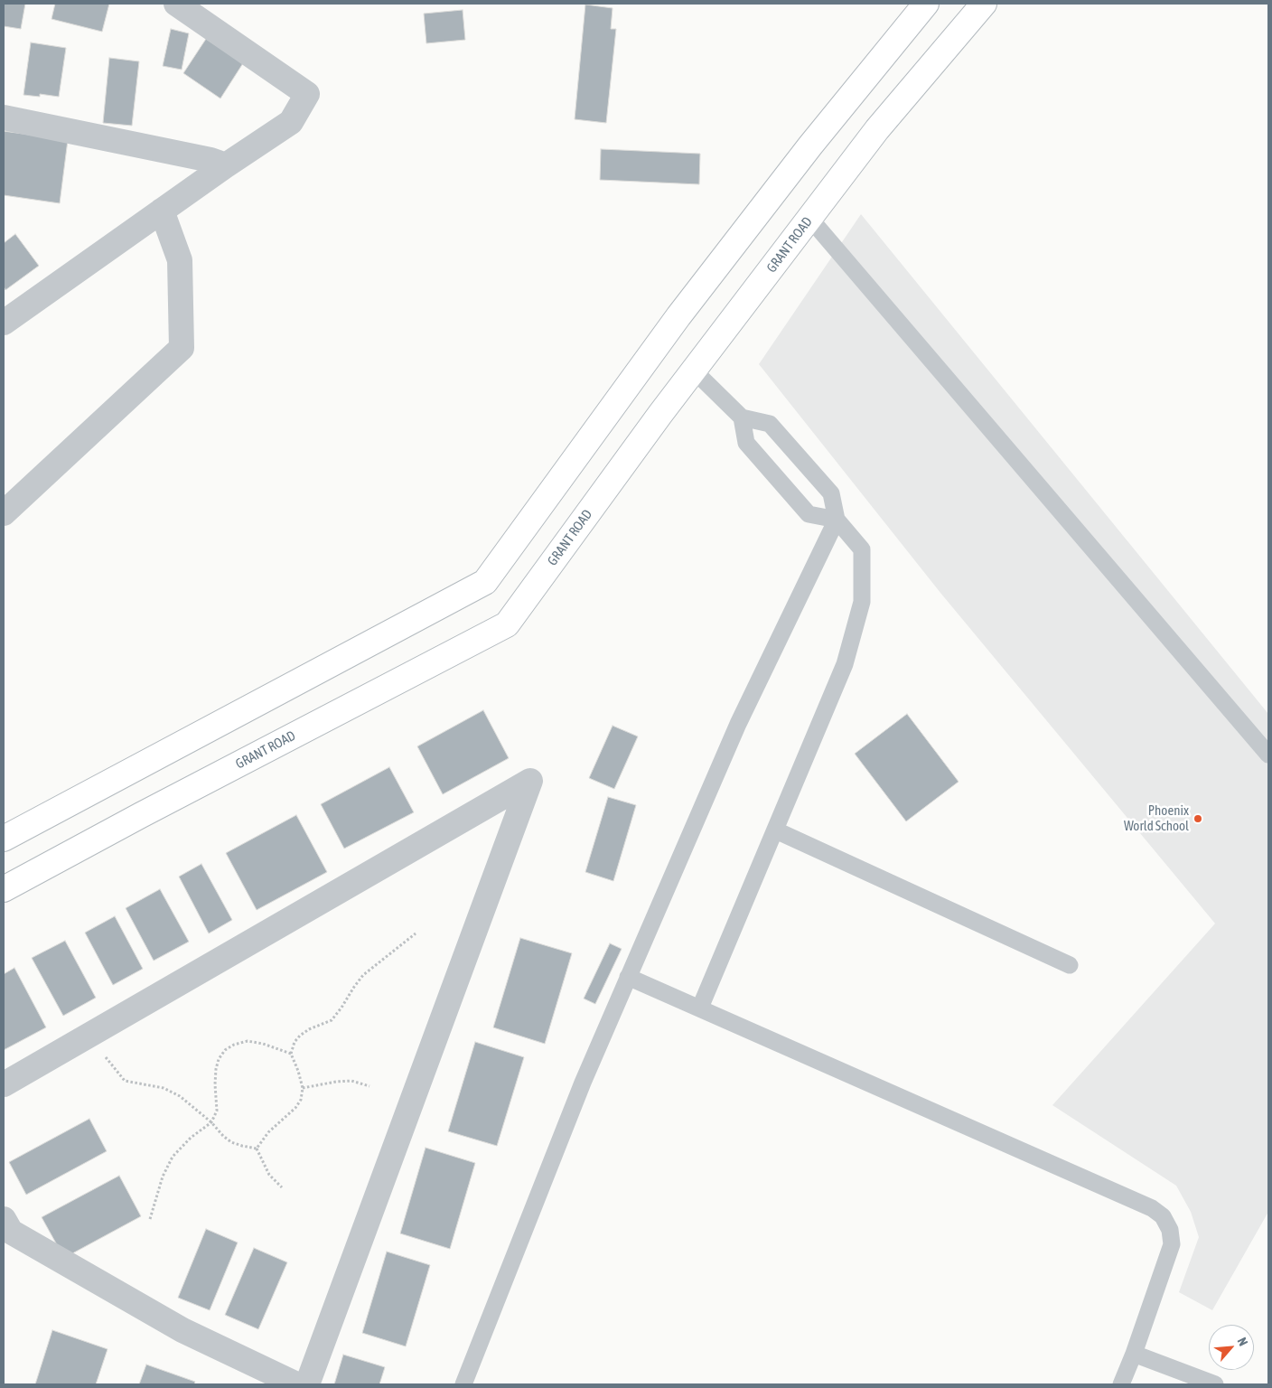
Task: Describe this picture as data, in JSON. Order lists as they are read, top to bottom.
{
  "streets": {
    "main road": ["GRANT ROAD"]
  },
  "places": ["Phoenix World School"],
  "north": "top right"
}
